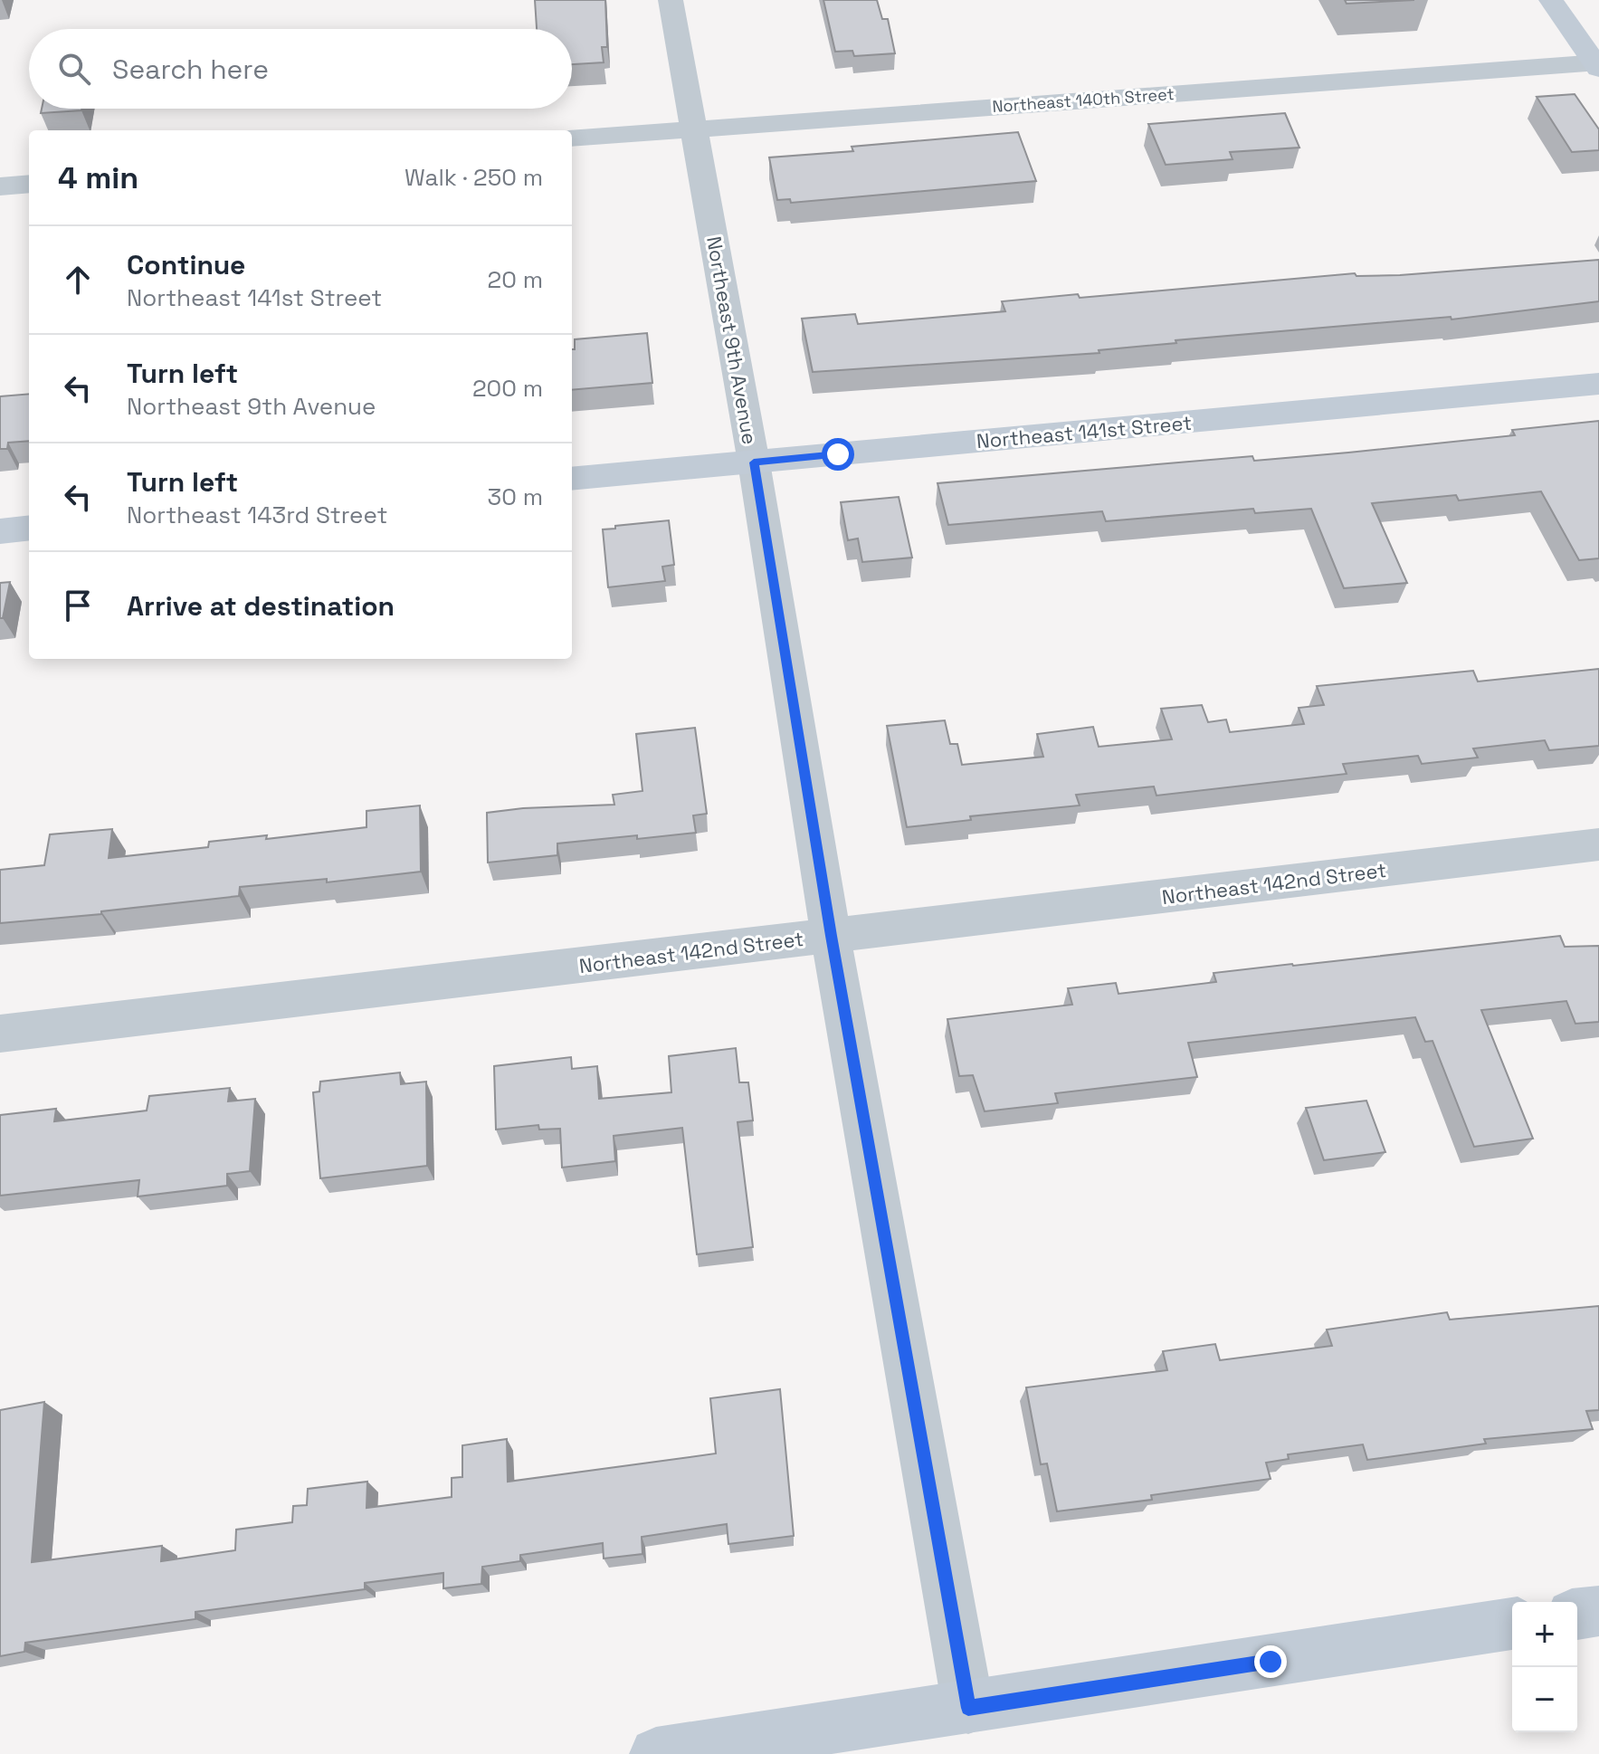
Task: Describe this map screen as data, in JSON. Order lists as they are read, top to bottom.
{
  "streets": {
    "street": [
      "Northeast 140th Street",
      "Northeast 9th Avenue",
      "Northeast 141st Street",
      "Northeast 142nd Street"
    ]
  },
  "crossings": [
    ["Northeast 140th Street", "Northeast 9th Avenue"],
    ["Northeast 9th Avenue", "Northeast 141st Street"],
    ["Northeast 9th Avenue", "Northeast 142nd Street"]
  ],
  "page": {
    "search": "Search here",
    "heading": ["4 min", "Walk · 250 m"],
    "list": [
      ["Continue", "Northeast 141st Street", "20 m"],
      ["Turn left", "Northeast 9th Avenue", "200 m"],
      ["Turn left", "Northeast 143rd Street", "30 m"],
      "Arrive at destination"
    ],
    "map_buttons": ["+", "−"]
  }
}
